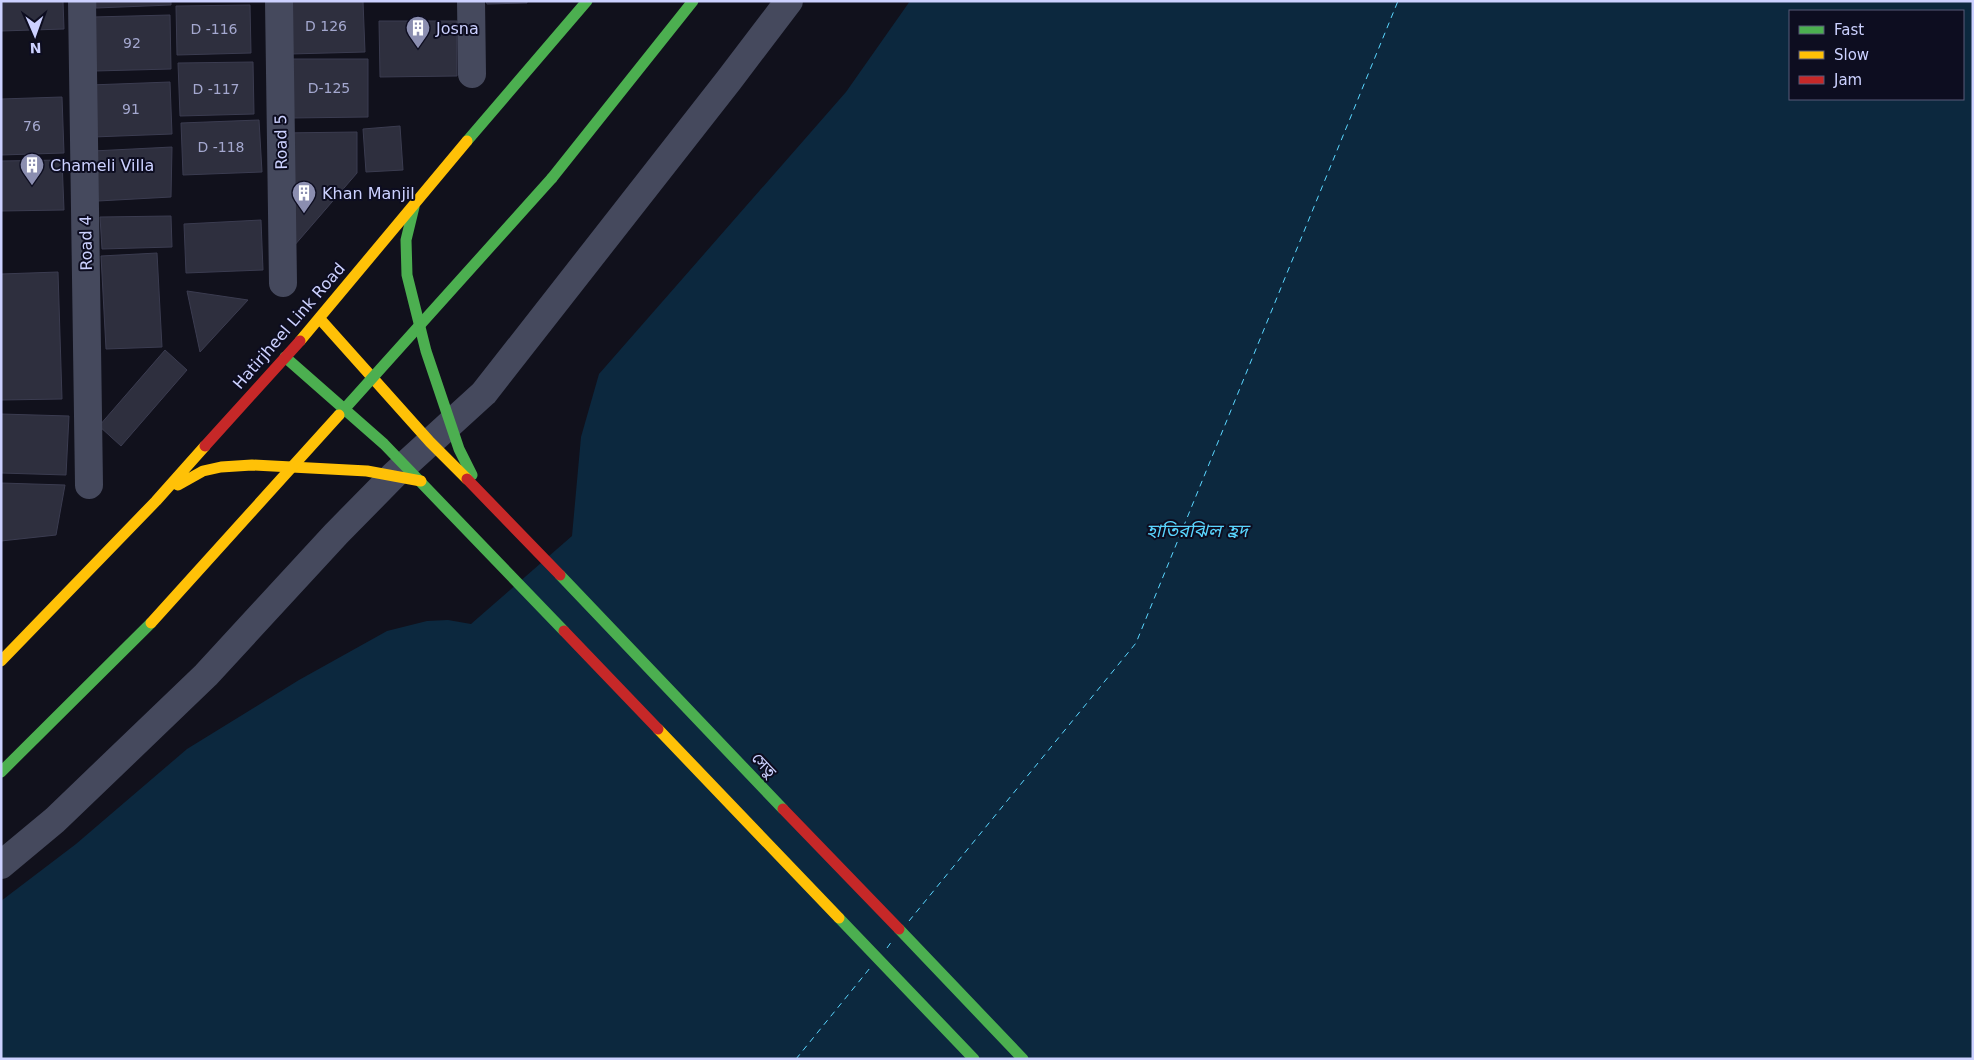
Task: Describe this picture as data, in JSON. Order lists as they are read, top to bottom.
{
  "streets": {
    "main road": ["Hatirjheel Link Road", "সেতু"],
    "street": ["Road 5", "Road 4"]
  },
  "crossings": [
    ["Hatirjheel Link Road", "সেতু"]
  ],
  "water": ["হাতিরঝিল হ্রদ"],
  "places": {
    "building": ["Josna", "Chameli Villa", "Khan Manjil"]
  },
  "house_numbers": [
    "D 126",
    "D -116",
    "92",
    "D-125",
    "D -117",
    "91",
    "76",
    "D -118"
  ],
  "legend": ["Fast", "Slow", "Jam"],
  "north": "bottom"
}
